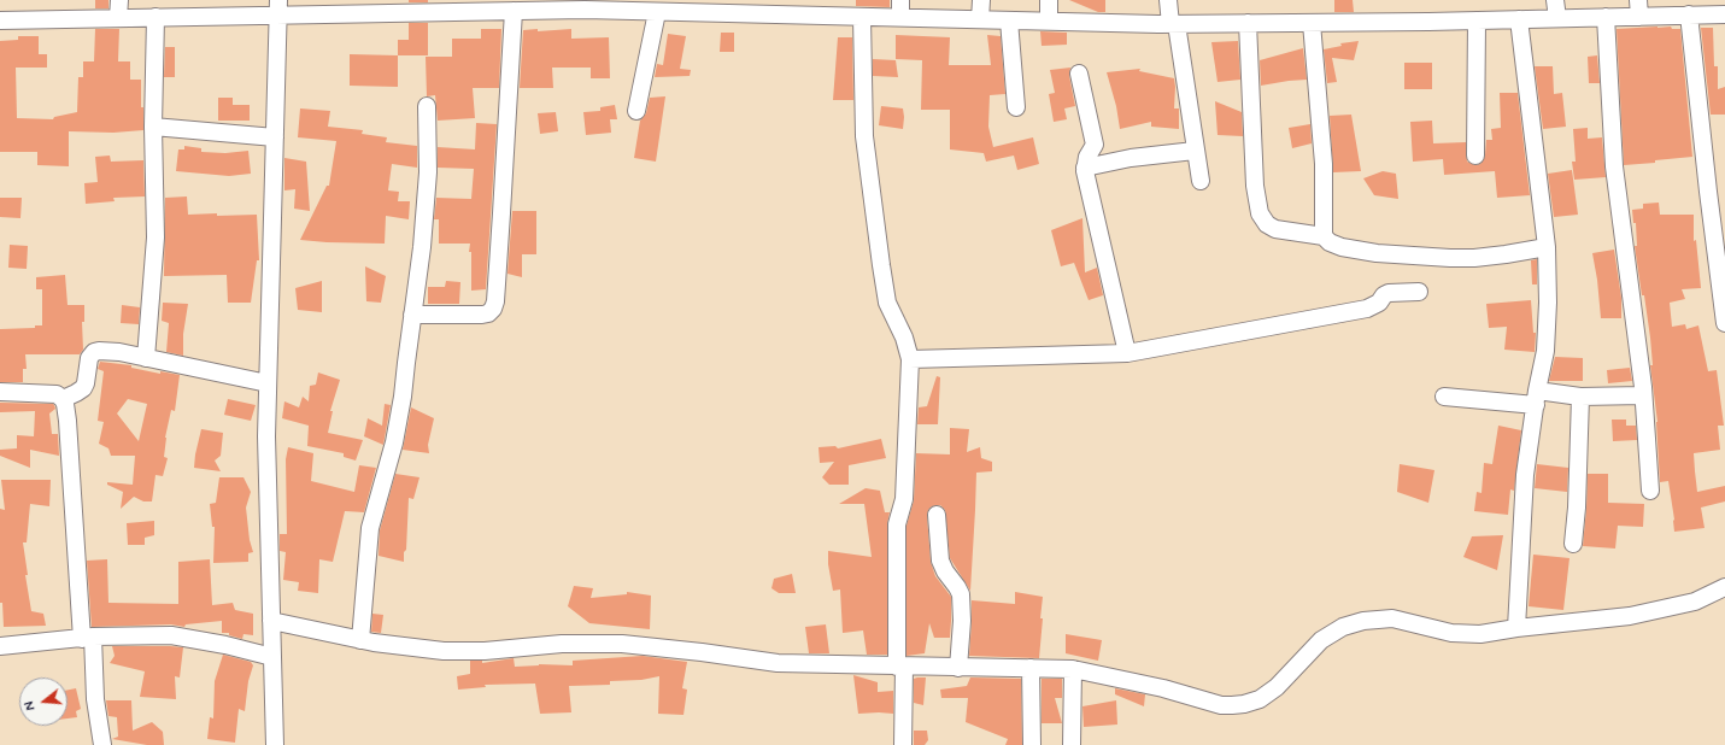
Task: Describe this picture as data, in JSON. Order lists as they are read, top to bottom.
{
  "north": "left"
}
